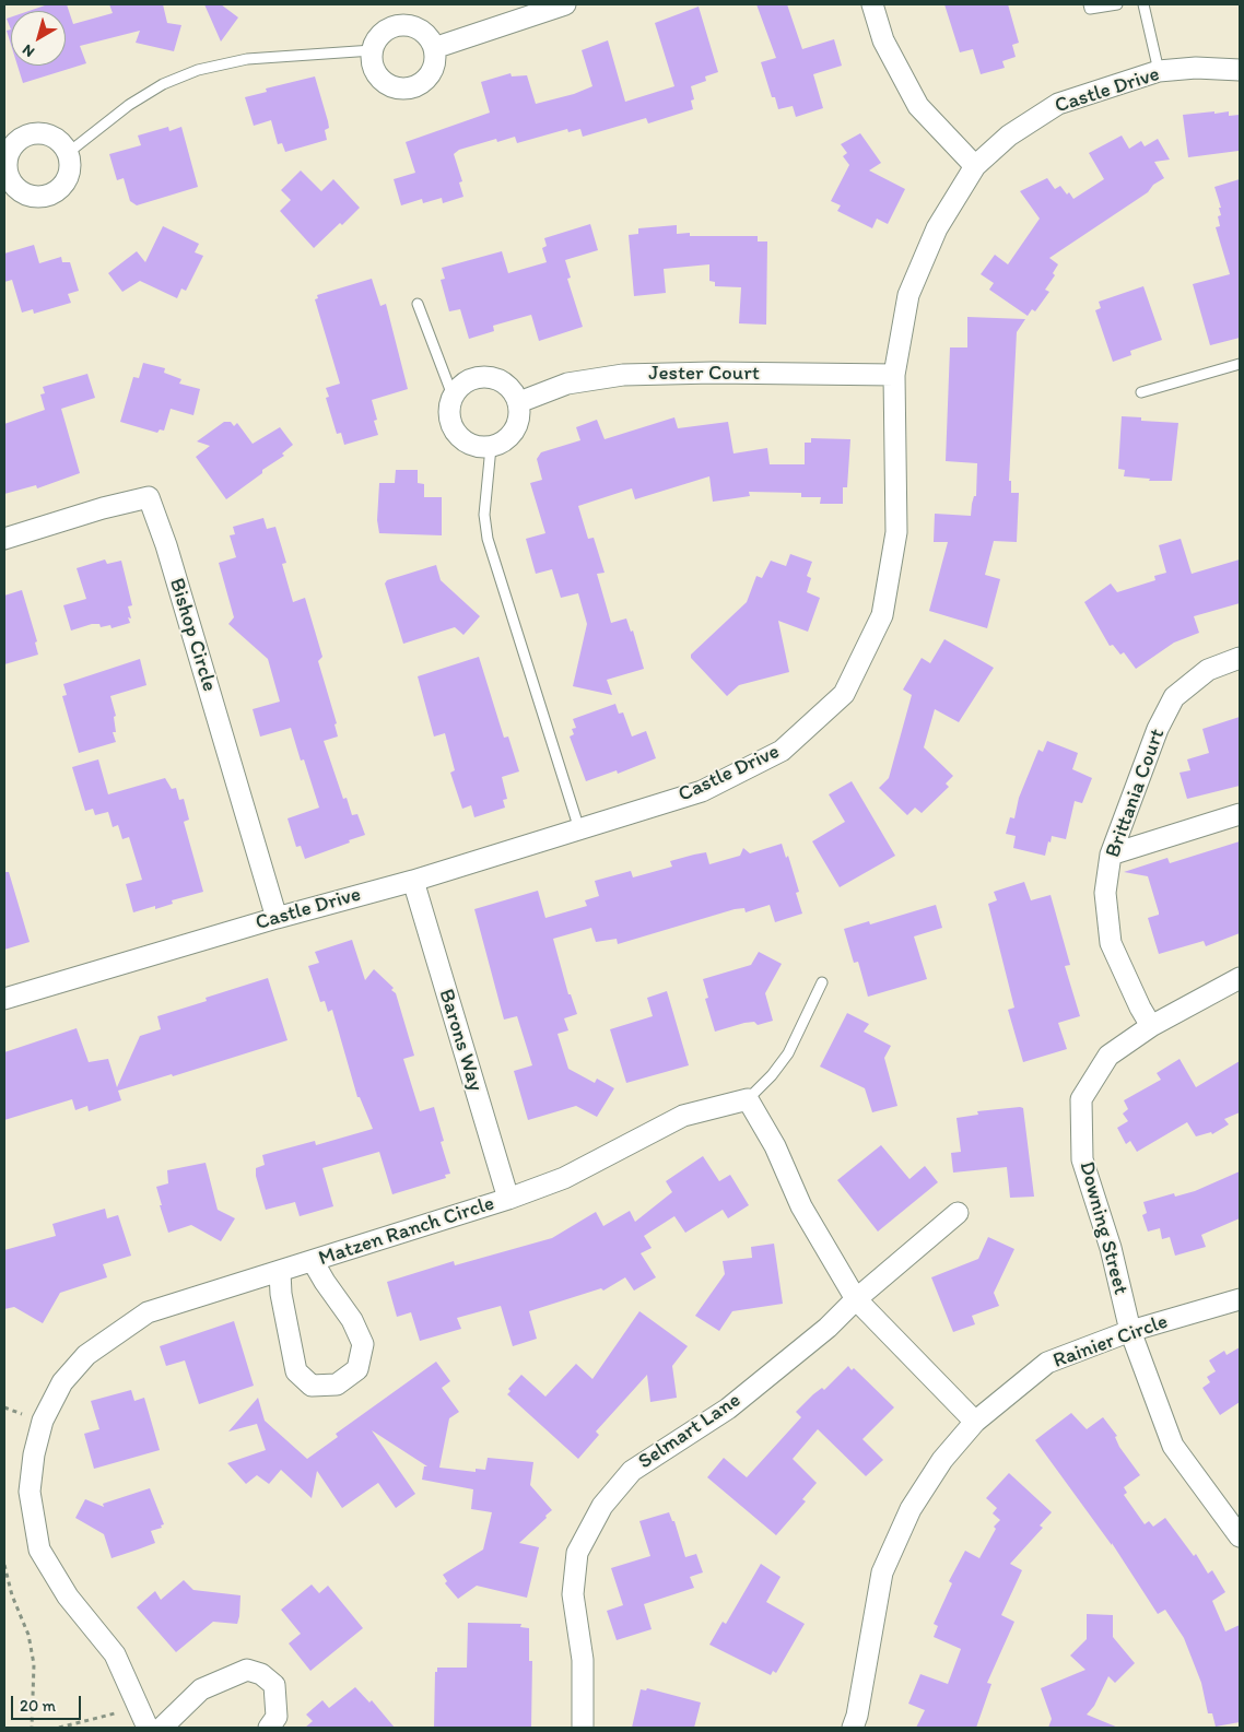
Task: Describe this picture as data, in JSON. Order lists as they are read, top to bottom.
{
  "streets": {
    "street": [
      "Castle Drive",
      "Jester Court",
      "Bishop Circle",
      "Brittania Court",
      "Barons Way",
      "Downing Street",
      "Matzen Ranch Circle",
      "Rainier Circle",
      "Selmart Lane"
    ]
  },
  "crossings": [
    ["Castle Drive", "Jester Court"],
    ["Castle Drive", "Bishop Circle"],
    ["Castle Drive", "Barons Way"],
    ["Brittania Court", "Downing Street"],
    ["Barons Way", "Matzen Ranch Circle"],
    ["Downing Street", "Rainier Circle"]
  ],
  "scale_bar": "20 m",
  "north": "bottom left"
}
